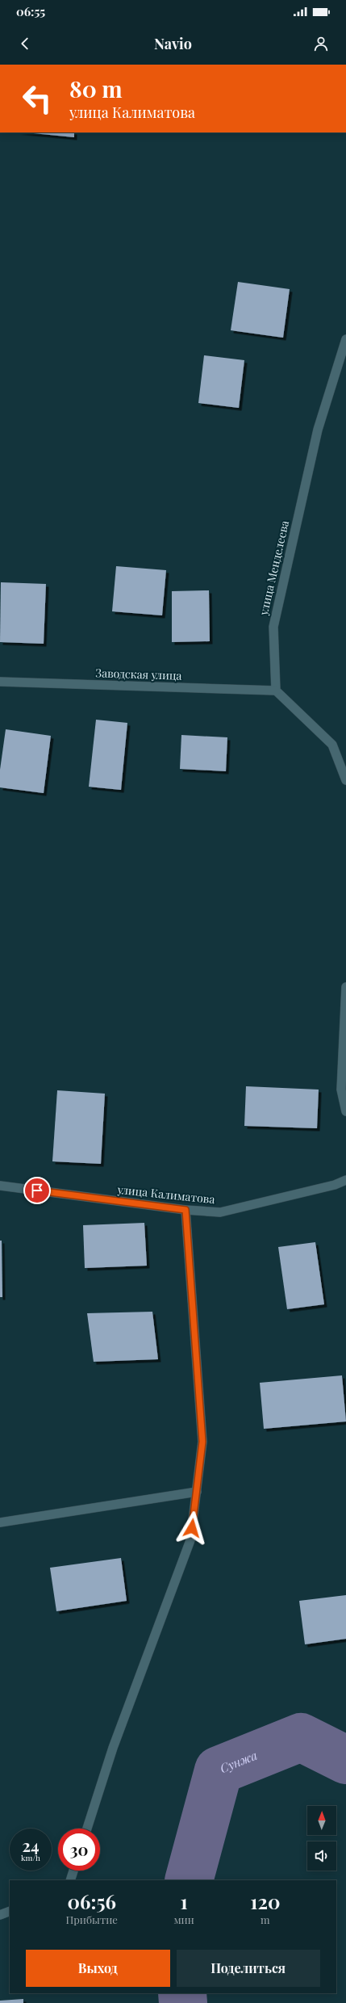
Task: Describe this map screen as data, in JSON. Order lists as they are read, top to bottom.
{
  "streets": {
    "street": ["улица Менделеева", "Заводская улица", "улица Калиматова"]
  },
  "crossings": [
    ["улица Менделеева", "Заводская улица"]
  ],
  "water": ["Сунжа"],
  "north": "top",
  "page": {
    "status": "06:55",
    "header": "Navio",
    "turn": ["80 m", "улица Калиматова"],
    "speed": "24 km/h",
    "limit": "30",
    "eta": [
      "06:56",
      "Прибытие",
      "1",
      "мин",
      "120",
      "m"
    ],
    "buttons": ["Выход", "Поделиться"]
  }
}
